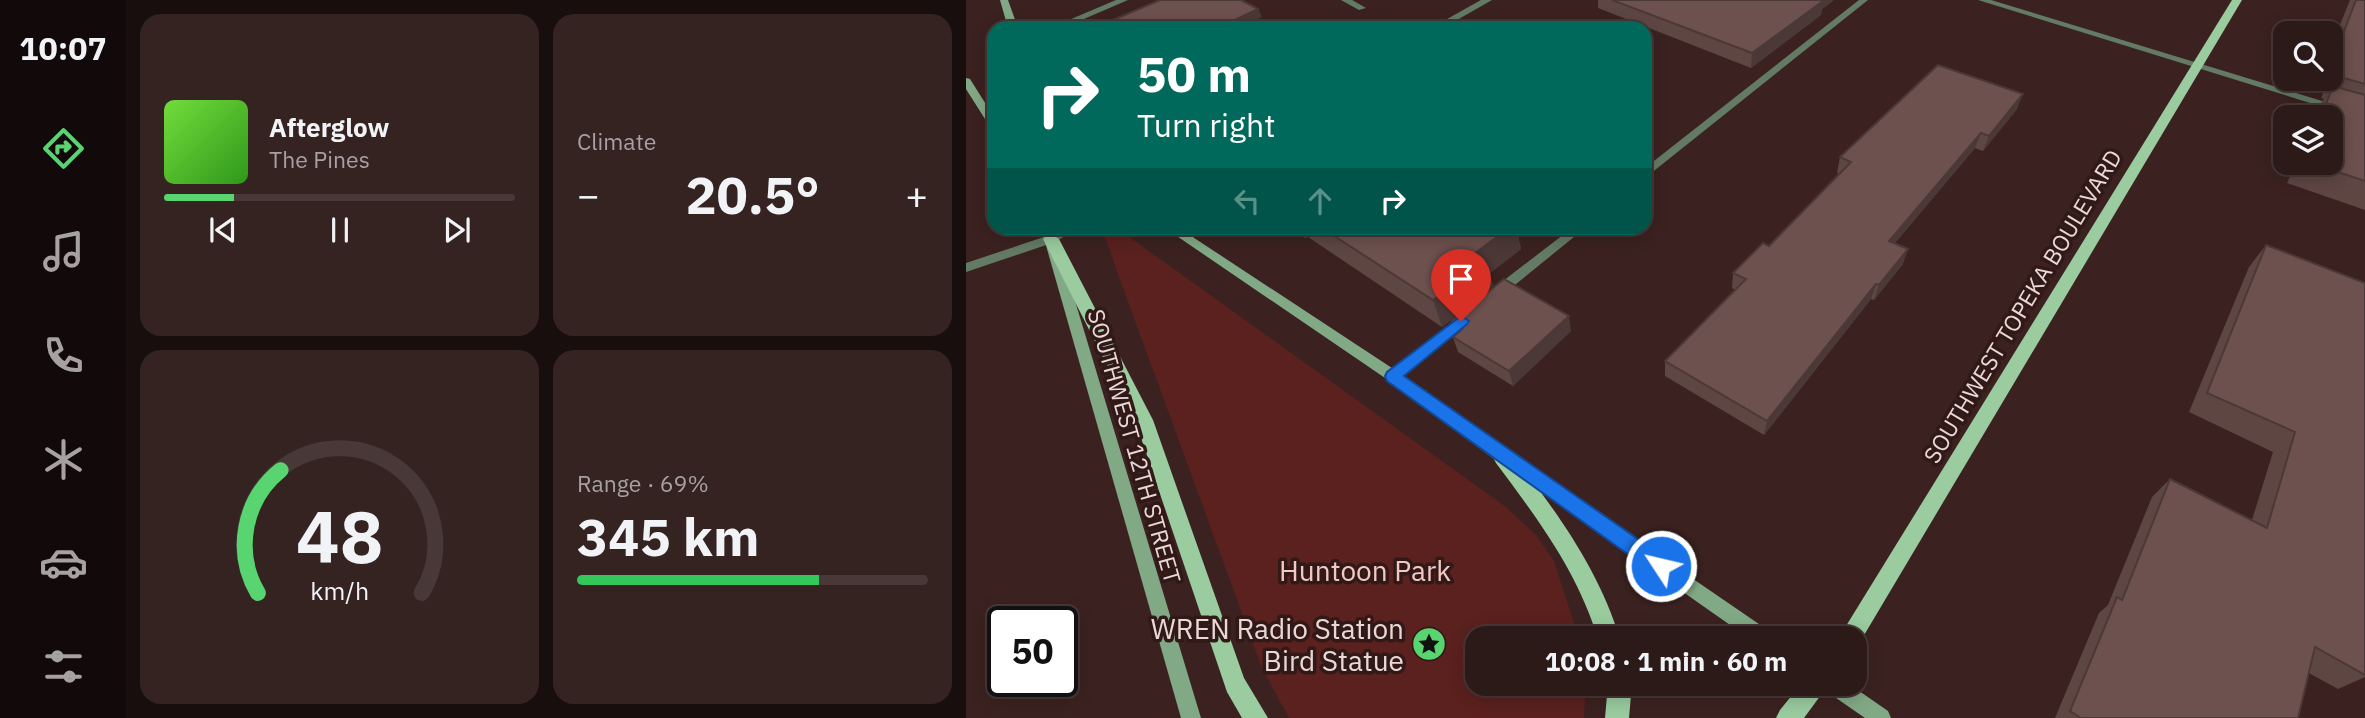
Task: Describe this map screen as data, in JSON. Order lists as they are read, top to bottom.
{
  "streets": {
    "main road": ["SOUTHWEST TOPEKA BOULEVARD", "SOUTHWEST 12TH STREET"]
  },
  "parks": ["Huntoon Park"],
  "places": {
    "place": ["WREN Radio Station Bird Statue"]
  },
  "page": {
    "tabs": "10:07",
    "tile": [
      "Climate",
      ["Range · 69%", "345 km"]
    ],
    "turn": ["50 m", "Turn right"],
    "song": ["Afterglow", "The Pines"],
    "heat": ["−", "20.5°", "+"],
    "limit": "50",
    "trip": "10:08 · 1 min · 60 m",
    "gauge": ["48", "km/h"]
  }
}
